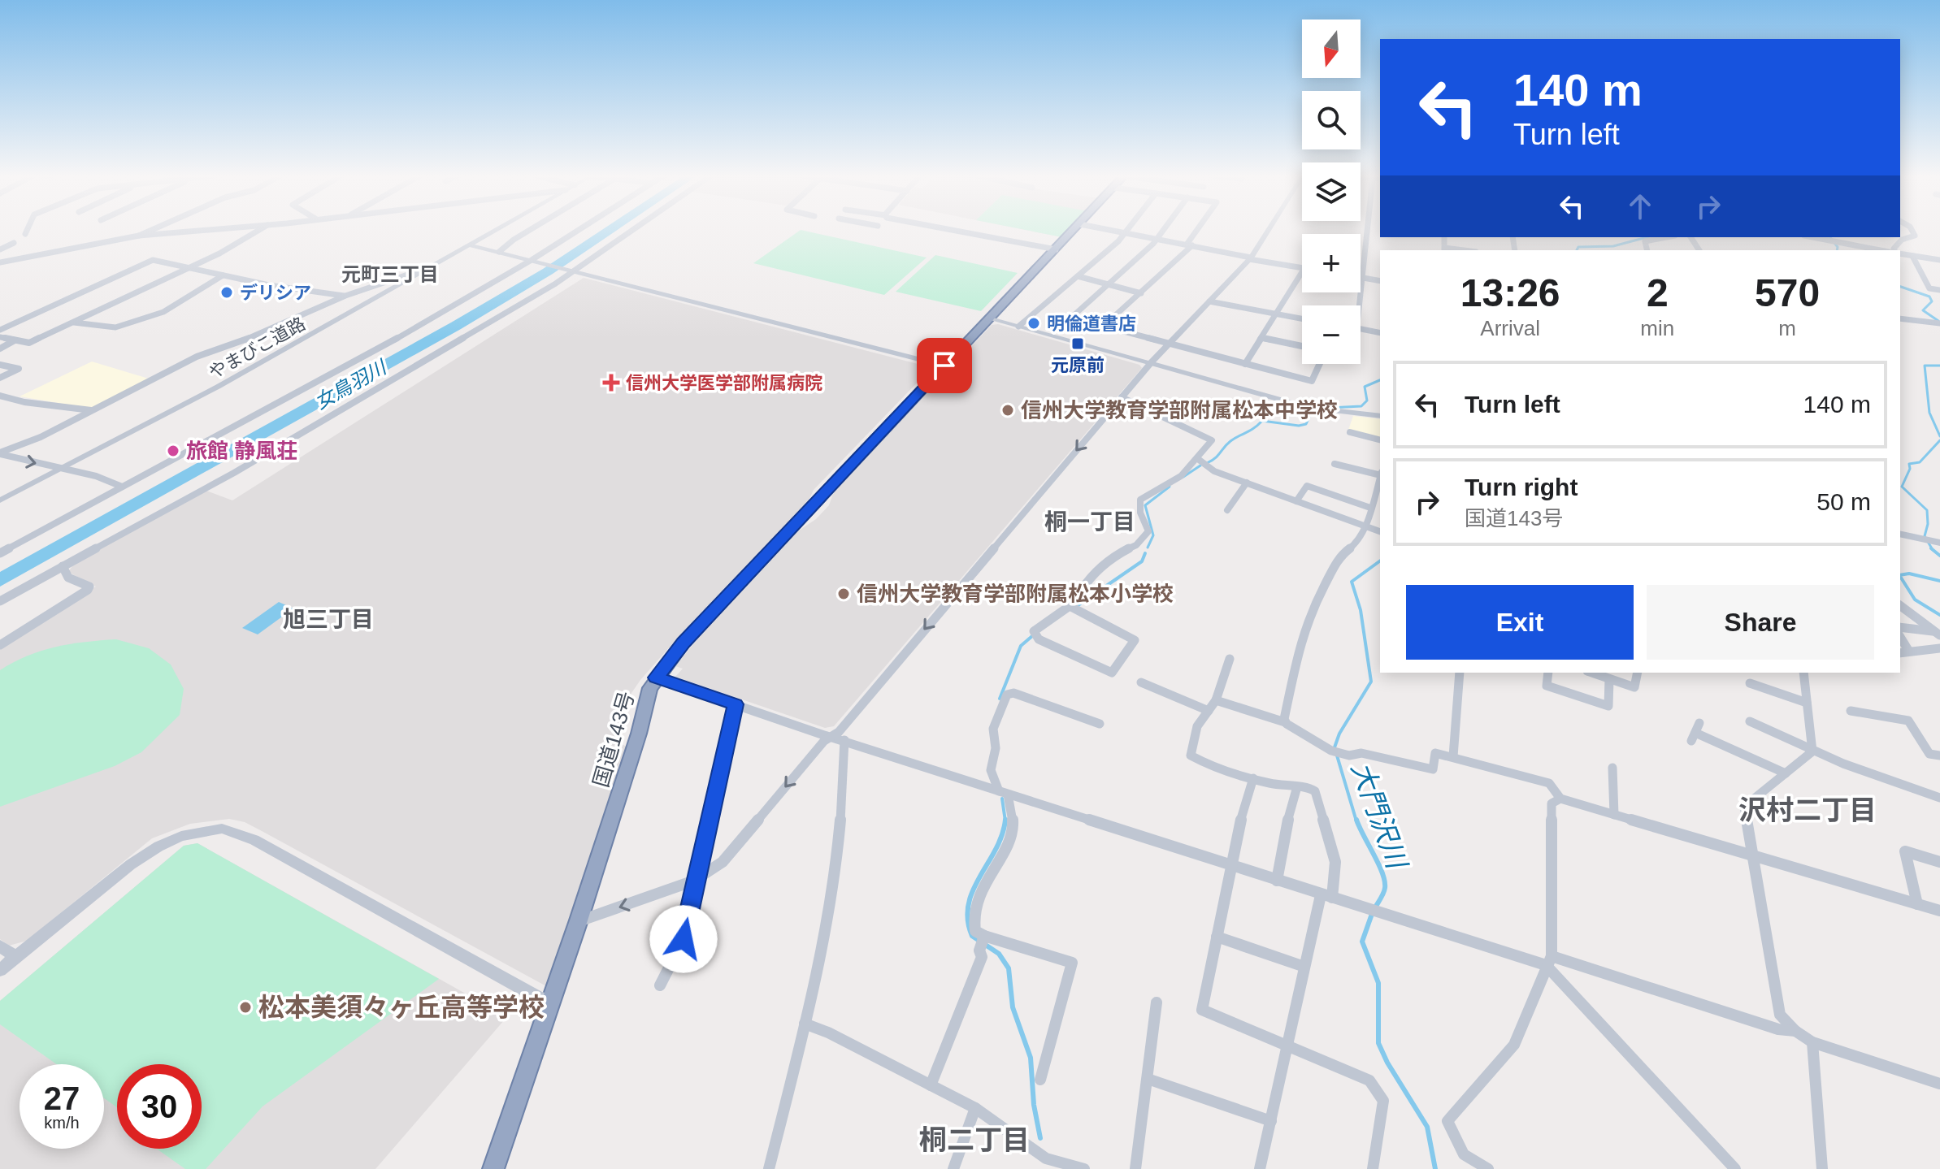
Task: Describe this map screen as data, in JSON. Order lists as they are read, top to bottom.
{
  "streets": {
    "highway": ["国道143号"],
    "street": ["やまびこ道路"]
  },
  "districts": [
    "元町三丁目",
    "桐一丁目",
    "旭三丁目",
    "沢村二丁目",
    "桐二丁目"
  ],
  "water": ["女鳥羽川", "大門沢川"],
  "places": {
    "other": [
      "デリシア",
      "明倫道書店",
      "信州大学教育学部附属松本中学校",
      "旅館 静風荘",
      "信州大学教育学部附属松本小学校",
      "松本美須々ヶ丘高等学校"
    ],
    "transit": ["元原前"],
    "health": ["信州大学医学部附属病院"]
  },
  "north": "bottom",
  "page": {
    "map_buttons": ["+", "−"],
    "turn": ["140 m", "Turn left"],
    "eta": [
      "13:26",
      "Arrival",
      "2",
      "min",
      "570",
      "m"
    ],
    "list": [
      {
        "name": "Turn left",
        "value": "140 m"
      },
      {
        "name": "Turn right",
        "note": "国道143号",
        "value": "50 m"
      }
    ],
    "buttons": ["Exit", "Share"],
    "speed": "27 km/h",
    "limit": "30"
  }
}
